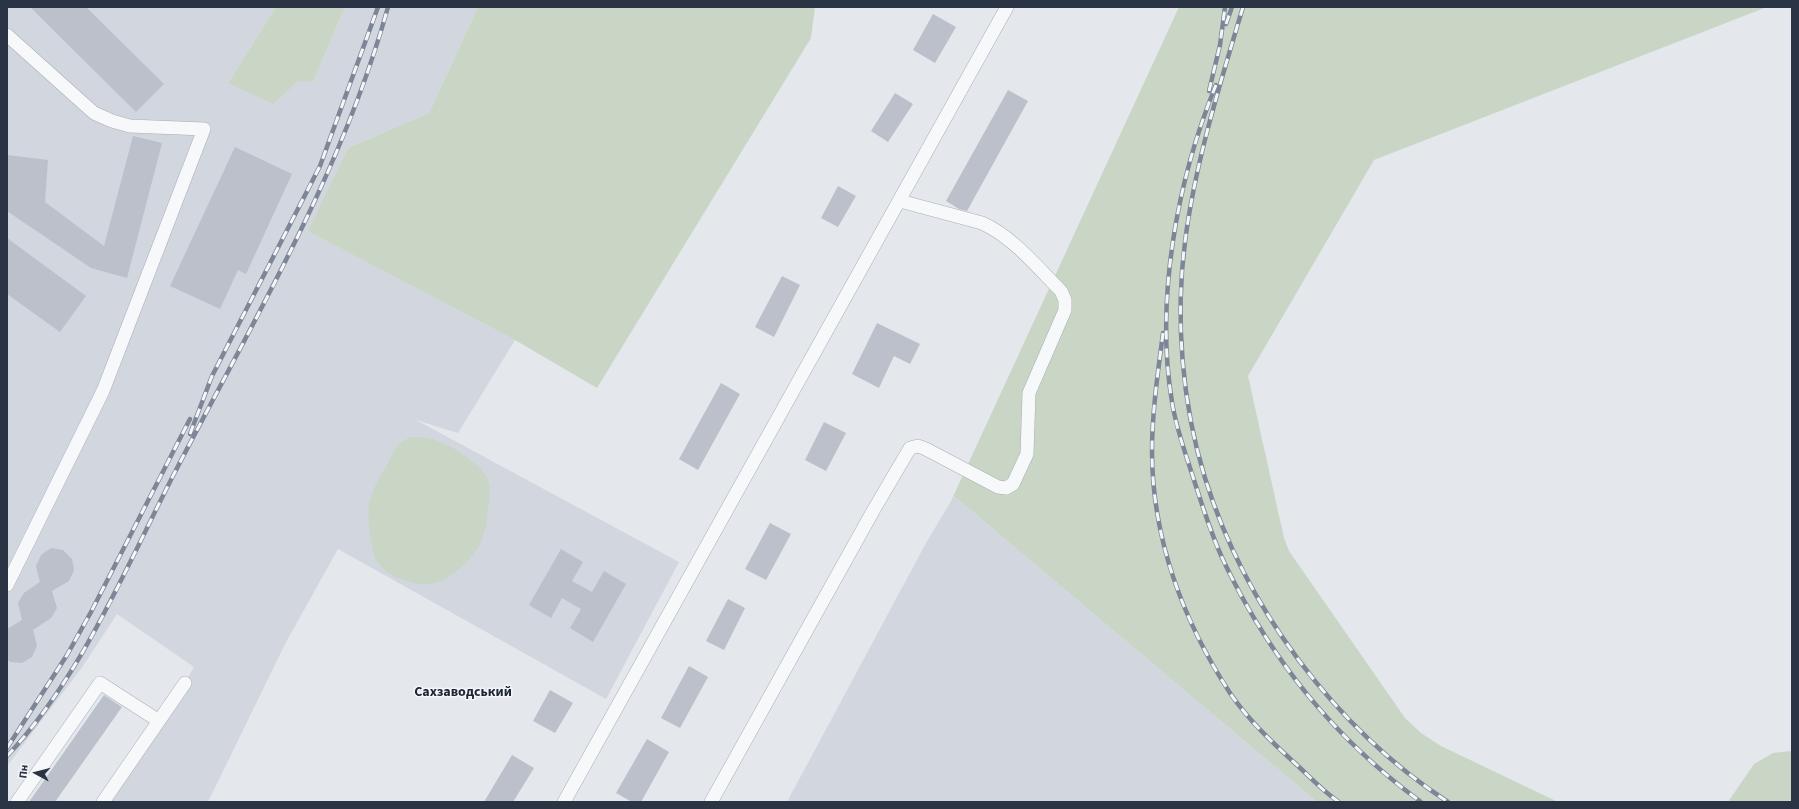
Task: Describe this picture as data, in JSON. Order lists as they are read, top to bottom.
{
  "districts": ["Сахзаводський"],
  "north": "left"
}
